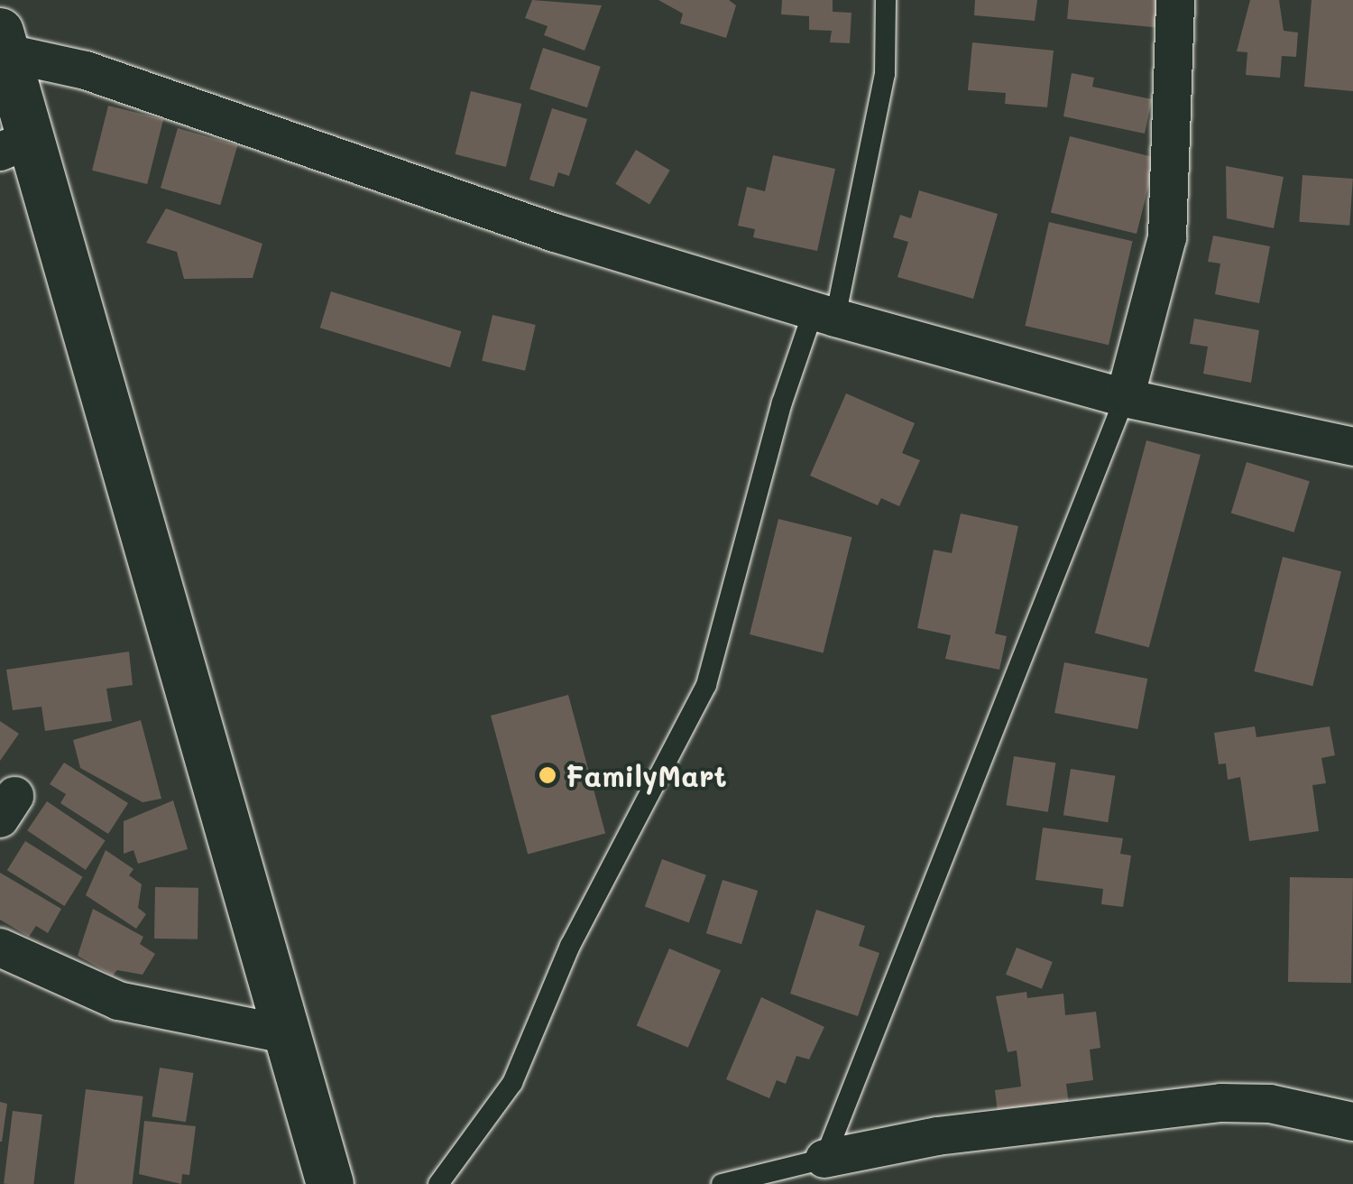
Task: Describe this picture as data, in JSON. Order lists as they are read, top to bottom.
{
  "places": ["FamilyMart"]
}
